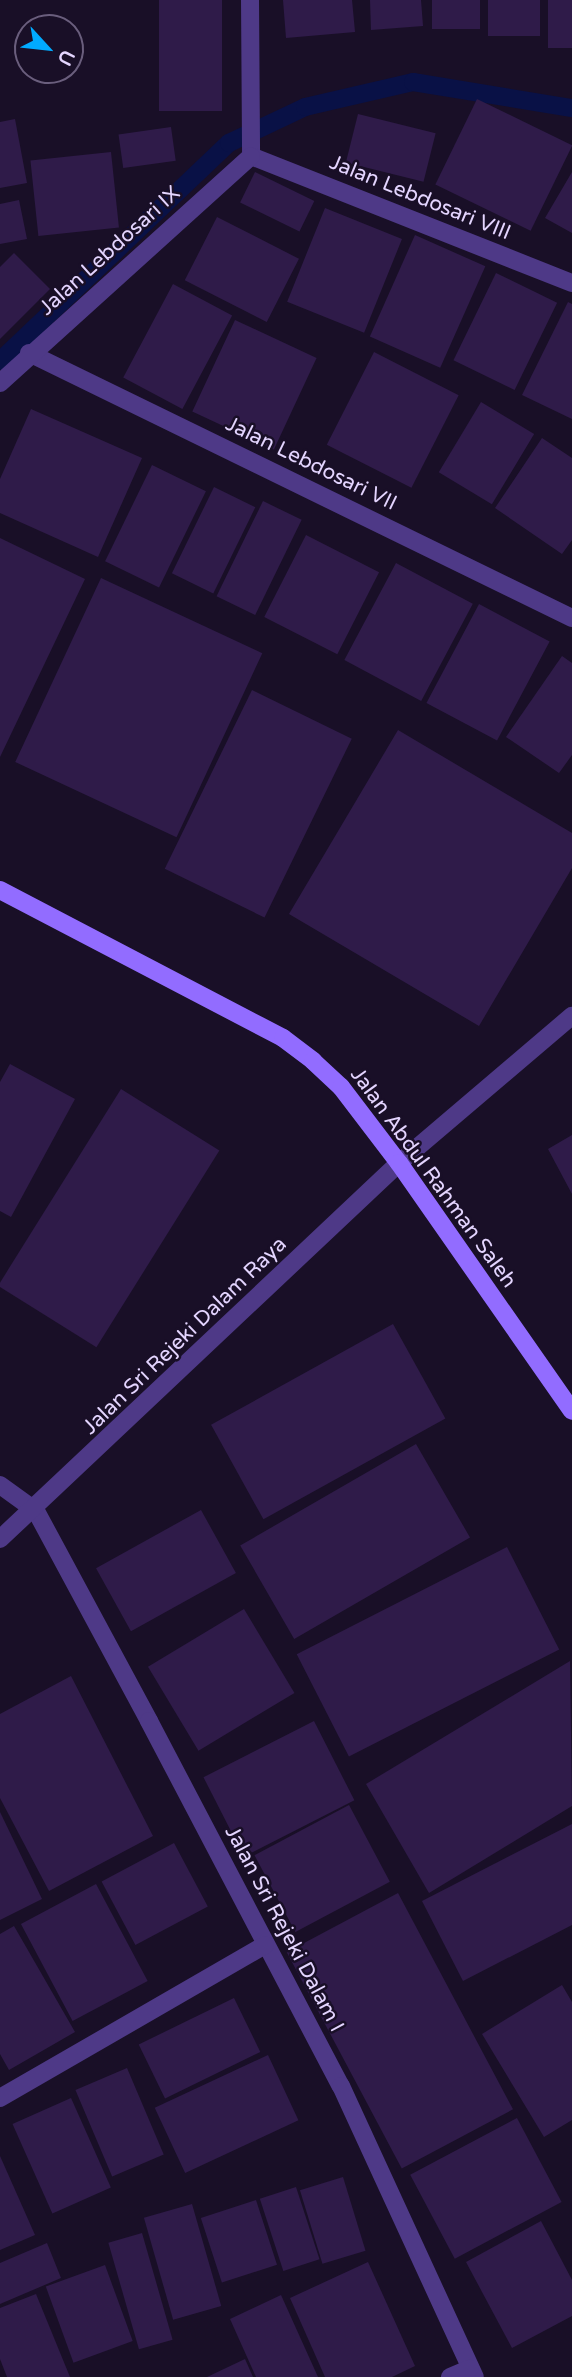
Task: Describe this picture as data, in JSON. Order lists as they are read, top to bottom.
{
  "streets": {
    "street": [
      "Jalan Lebdosari VIII",
      "Jalan Lebdosari IX",
      "Jalan Lebdosari VII",
      "Jalan Abdul Rahman Saleh",
      "Jalan Sri Rejeki Dalam Raya",
      "Jalan Sri Rejeki Dalam I"
    ]
  },
  "crossings": [
    ["Jalan Lebdosari VIII", "Jalan Lebdosari IX"],
    ["Jalan Lebdosari IX", "Jalan Lebdosari VII"],
    ["Jalan Abdul Rahman Saleh", "Jalan Sri Rejeki Dalam Raya"],
    ["Jalan Sri Rejeki Dalam Raya", "Jalan Sri Rejeki Dalam I"]
  ],
  "north": "bottom right"
}
